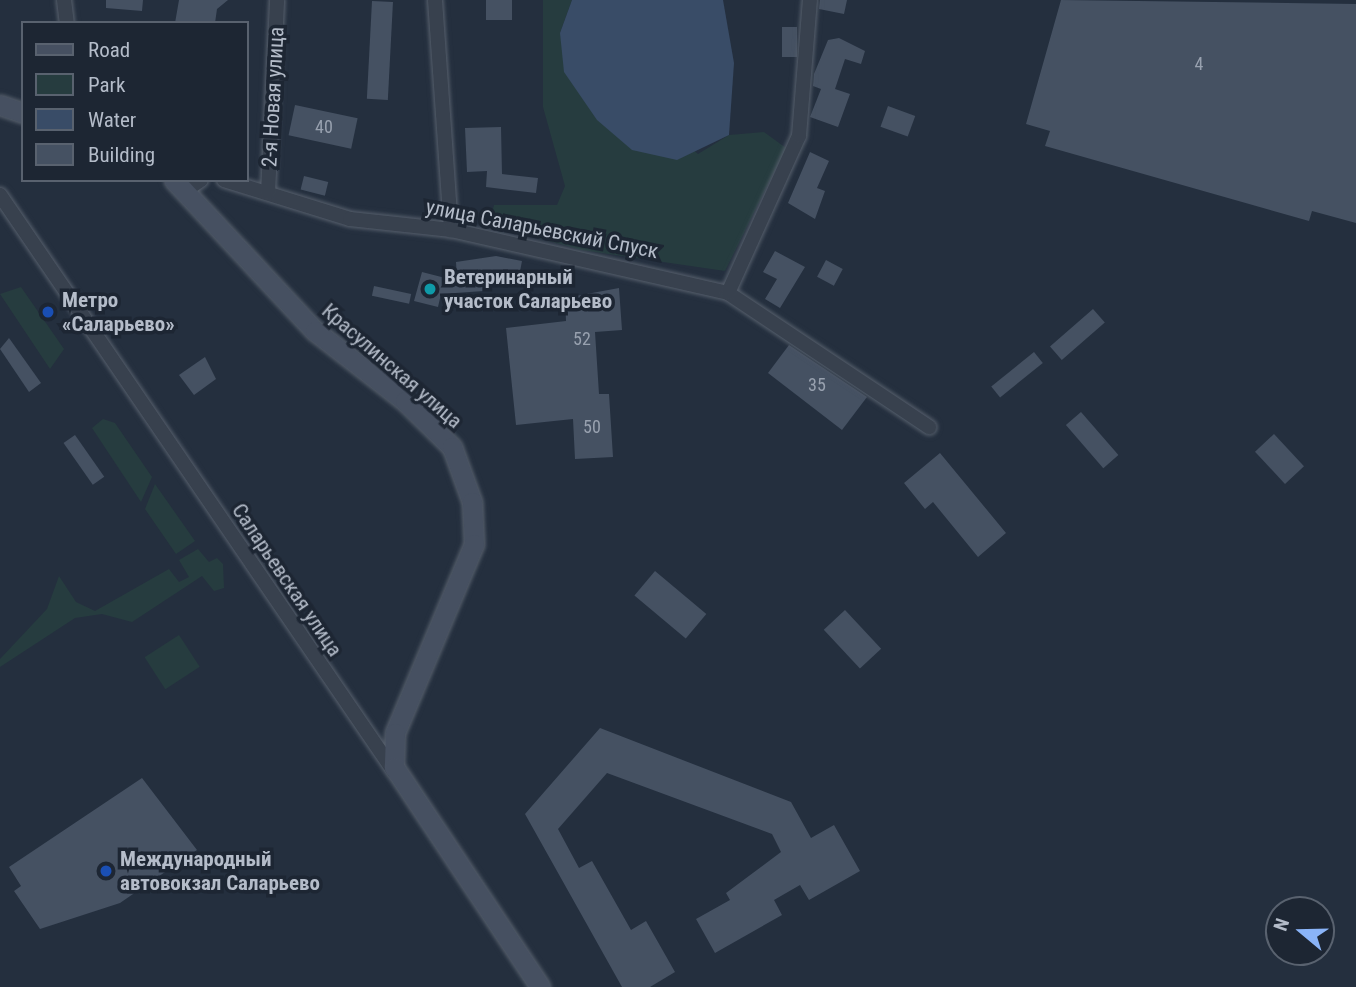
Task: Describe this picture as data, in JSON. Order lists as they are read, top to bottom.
{
  "streets": {
    "street": [
      "2-я Новая улица",
      "улица Саларьевский Спуск",
      "Красулинская улица",
      "Саларьевская улица"
    ]
  },
  "crossings": [
    ["2-я Новая улица", "улица Саларьевский Спуск"],
    ["Красулинская улица", "Саларьевская улица"]
  ],
  "places": ["Ветеринарный участок Саларьево", "Метро «Саларьево»", "Международный автовокзал Саларьево"],
  "house_numbers": [
    "4",
    "40",
    "52",
    "35",
    "50"
  ],
  "legend": [
    "Road",
    "Park",
    "Water",
    "Building"
  ],
  "north": "left"
}
